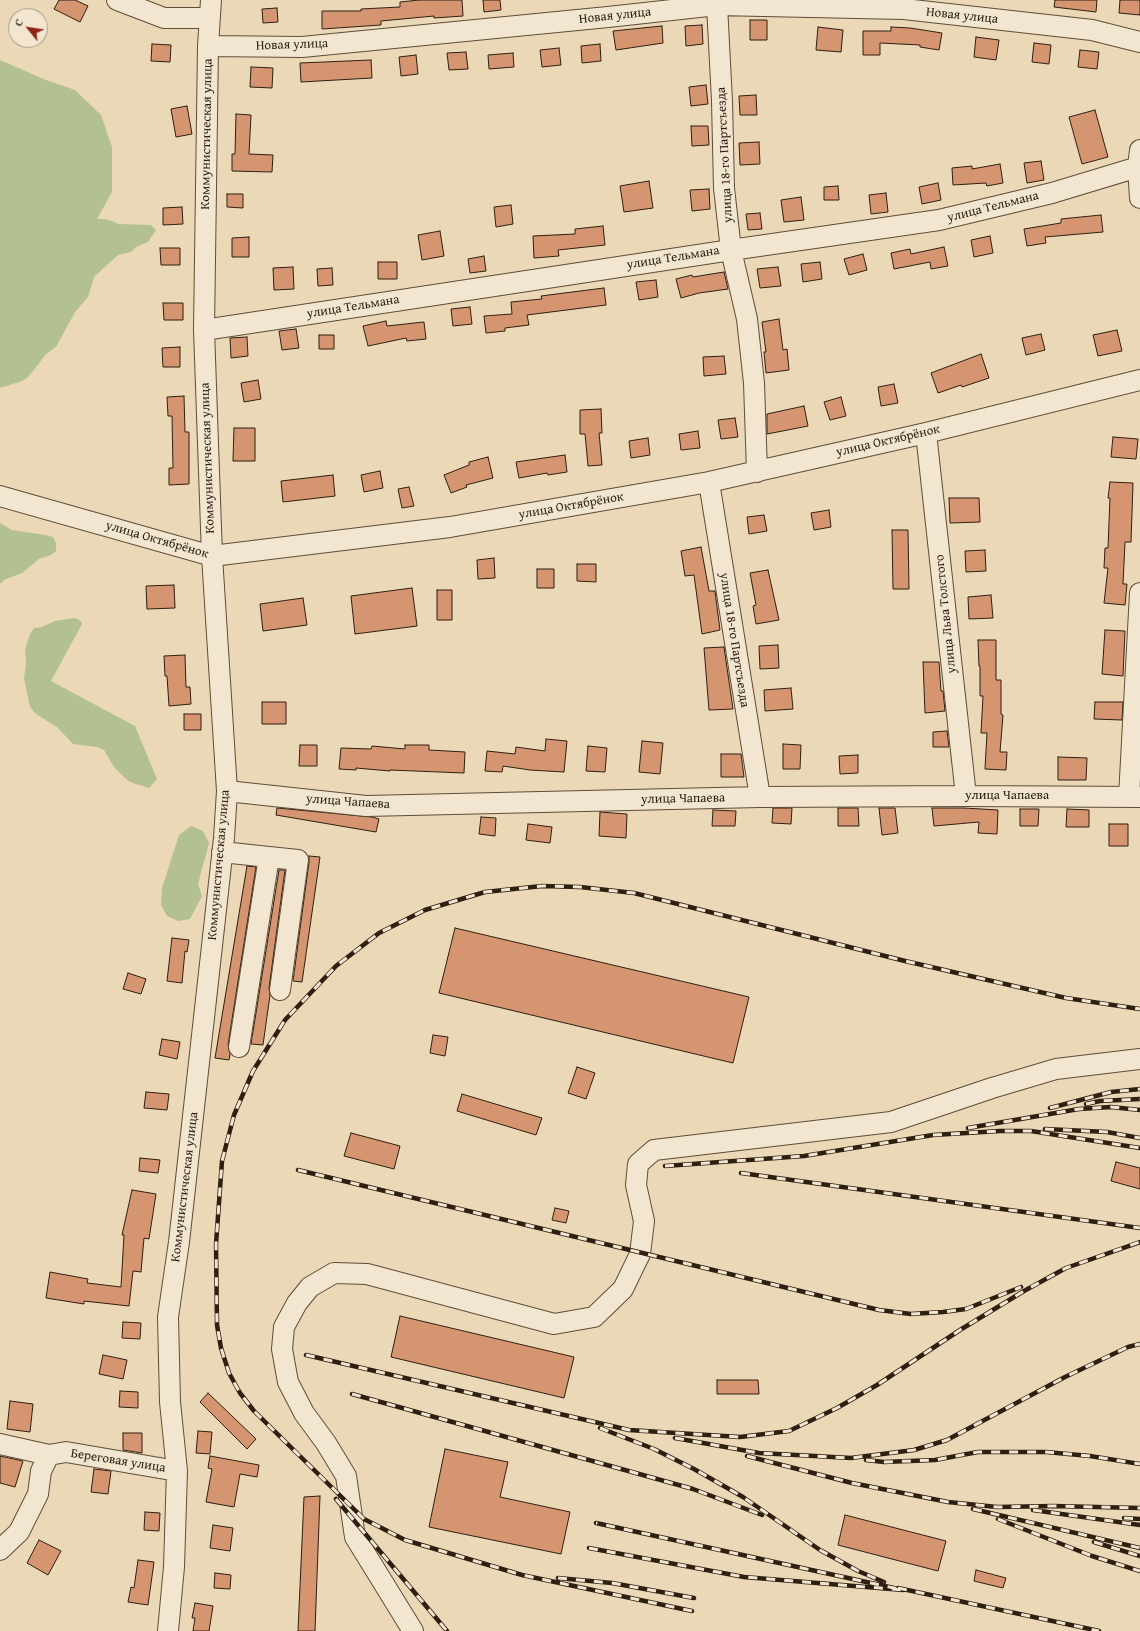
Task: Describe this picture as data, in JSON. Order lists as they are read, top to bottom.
{
  "streets": {
    "street": [
      "Новая улица",
      "Коммунистическая улица",
      "улица 18-го Партсъезда",
      "улица Тельмана",
      "улица Октябрёнок",
      "улица Льва Толстого",
      "улица Чапаева",
      "Береговая улица"
    ]
  },
  "crossings": [
    ["Новая улица", "Коммунистическая улица"],
    ["Новая улица", "улица 18-го Партсъезда"],
    ["Коммунистическая улица", "улица Тельмана"],
    ["Коммунистическая улица", "улица Октябрёнок"],
    ["Коммунистическая улица", "улица Чапаева"],
    ["Коммунистическая улица", "Береговая улица"],
    ["улица 18-го Партсъезда", "улица Тельмана"],
    ["улица 18-го Партсъезда", "улица Октябрёнок"],
    ["улица 18-го Партсъезда", "улица Чапаева"],
    ["улица Октябрёнок", "улица Льва Толстого"],
    ["улица Льва Толстого", "улица Чапаева"]
  ],
  "north": "top left"
}
